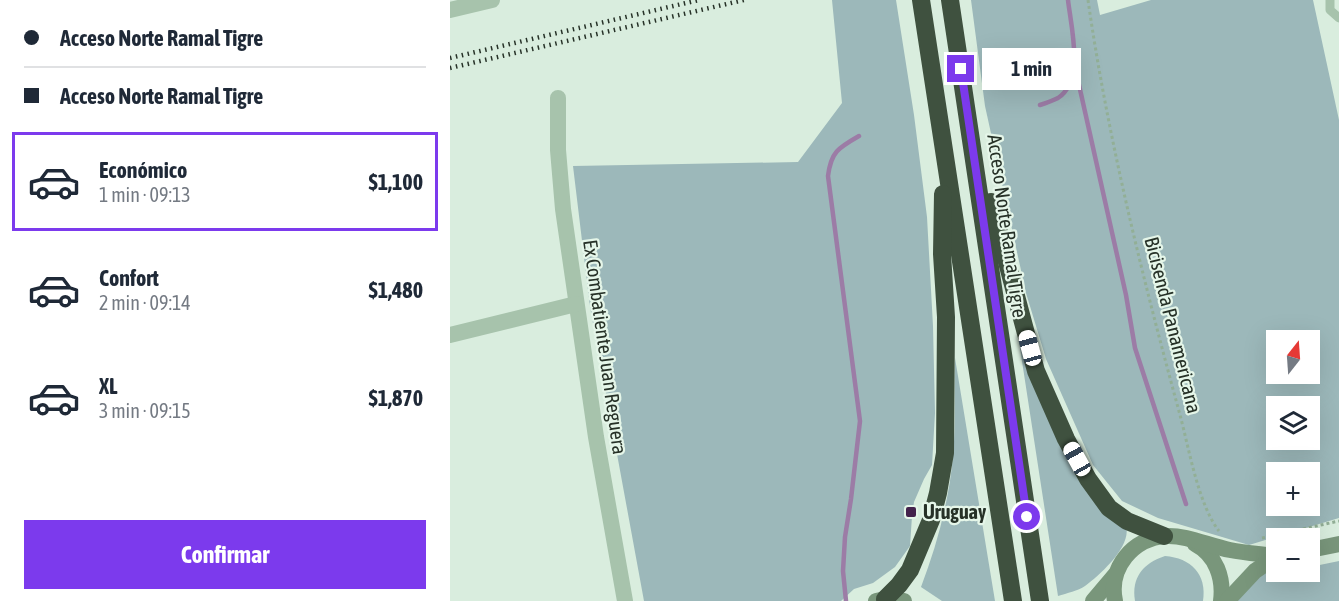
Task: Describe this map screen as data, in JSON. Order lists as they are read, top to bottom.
{
  "streets": {
    "highway": ["Acceso Norte Ramal Tigre"],
    "street": ["Ex Combatiente Juan Reguera"],
    "path": ["Bicisenda Panamericana"]
  },
  "places": {
    "transit": ["Uruguay"]
  },
  "north": "top",
  "page": {
    "banner": ["Acceso Norte Ramal Tigre", "Acceso Norte Ramal Tigre"],
    "bubble": "1 min",
    "list": [
      {
        "name": "Económico",
        "note": "1 min · 09:13",
        "value": "$1,100"
      },
      {
        "name": "Confort",
        "note": "2 min · 09:14",
        "value": "$1,480"
      },
      {
        "name": "XL",
        "note": "3 min · 09:15",
        "value": "$1,870"
      }
    ],
    "map_buttons": ["+", "−"],
    "buttons": "Confirmar"
  }
}
